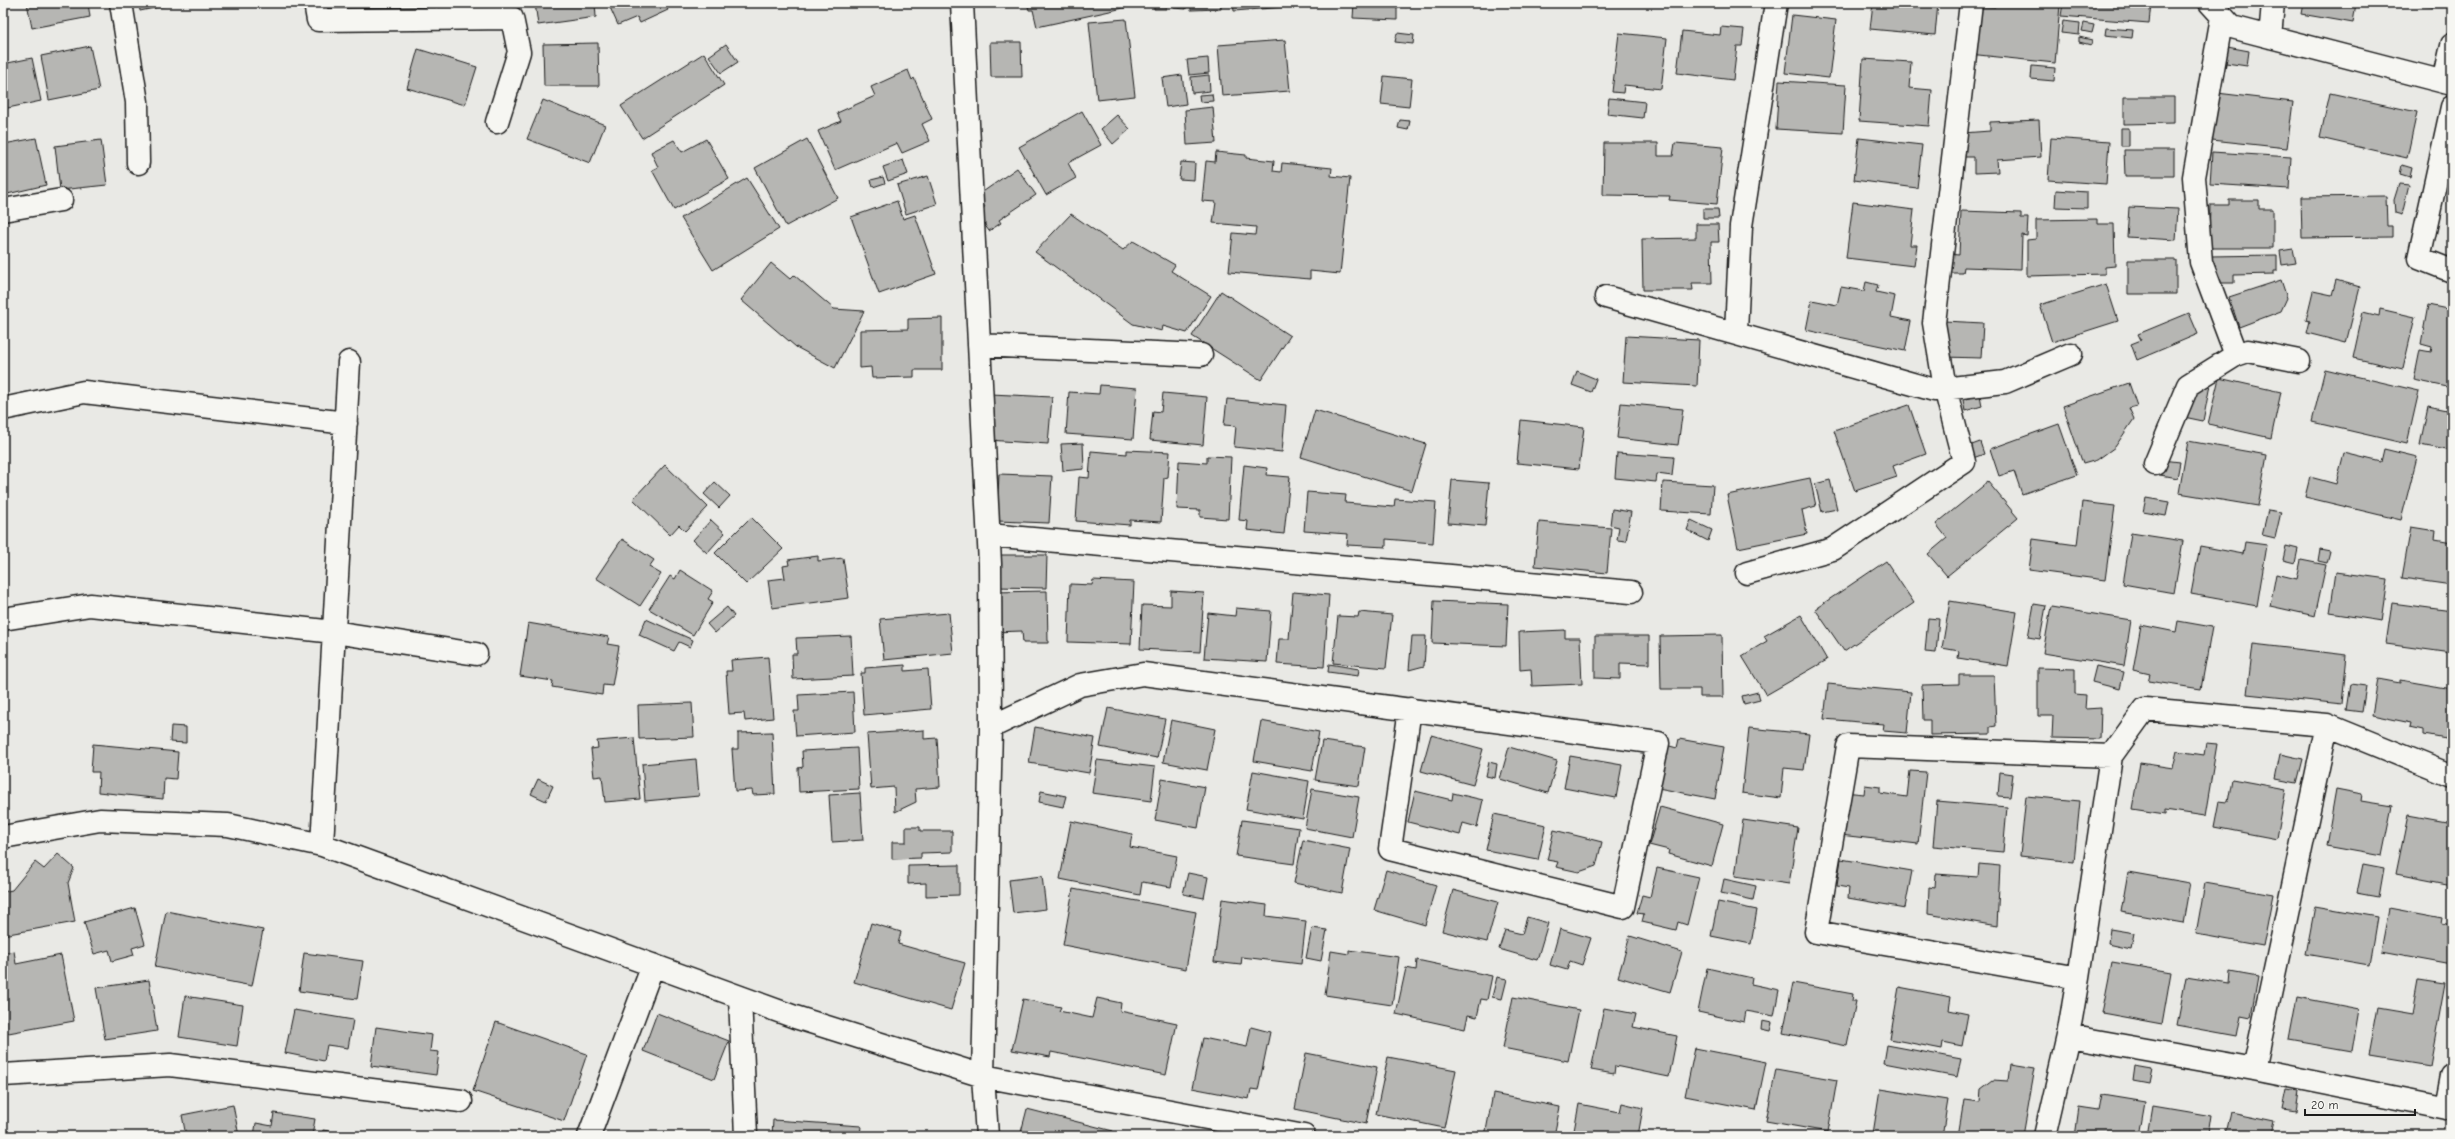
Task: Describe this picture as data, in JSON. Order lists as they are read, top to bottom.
{
  "scale_bar": "20 m"
}
